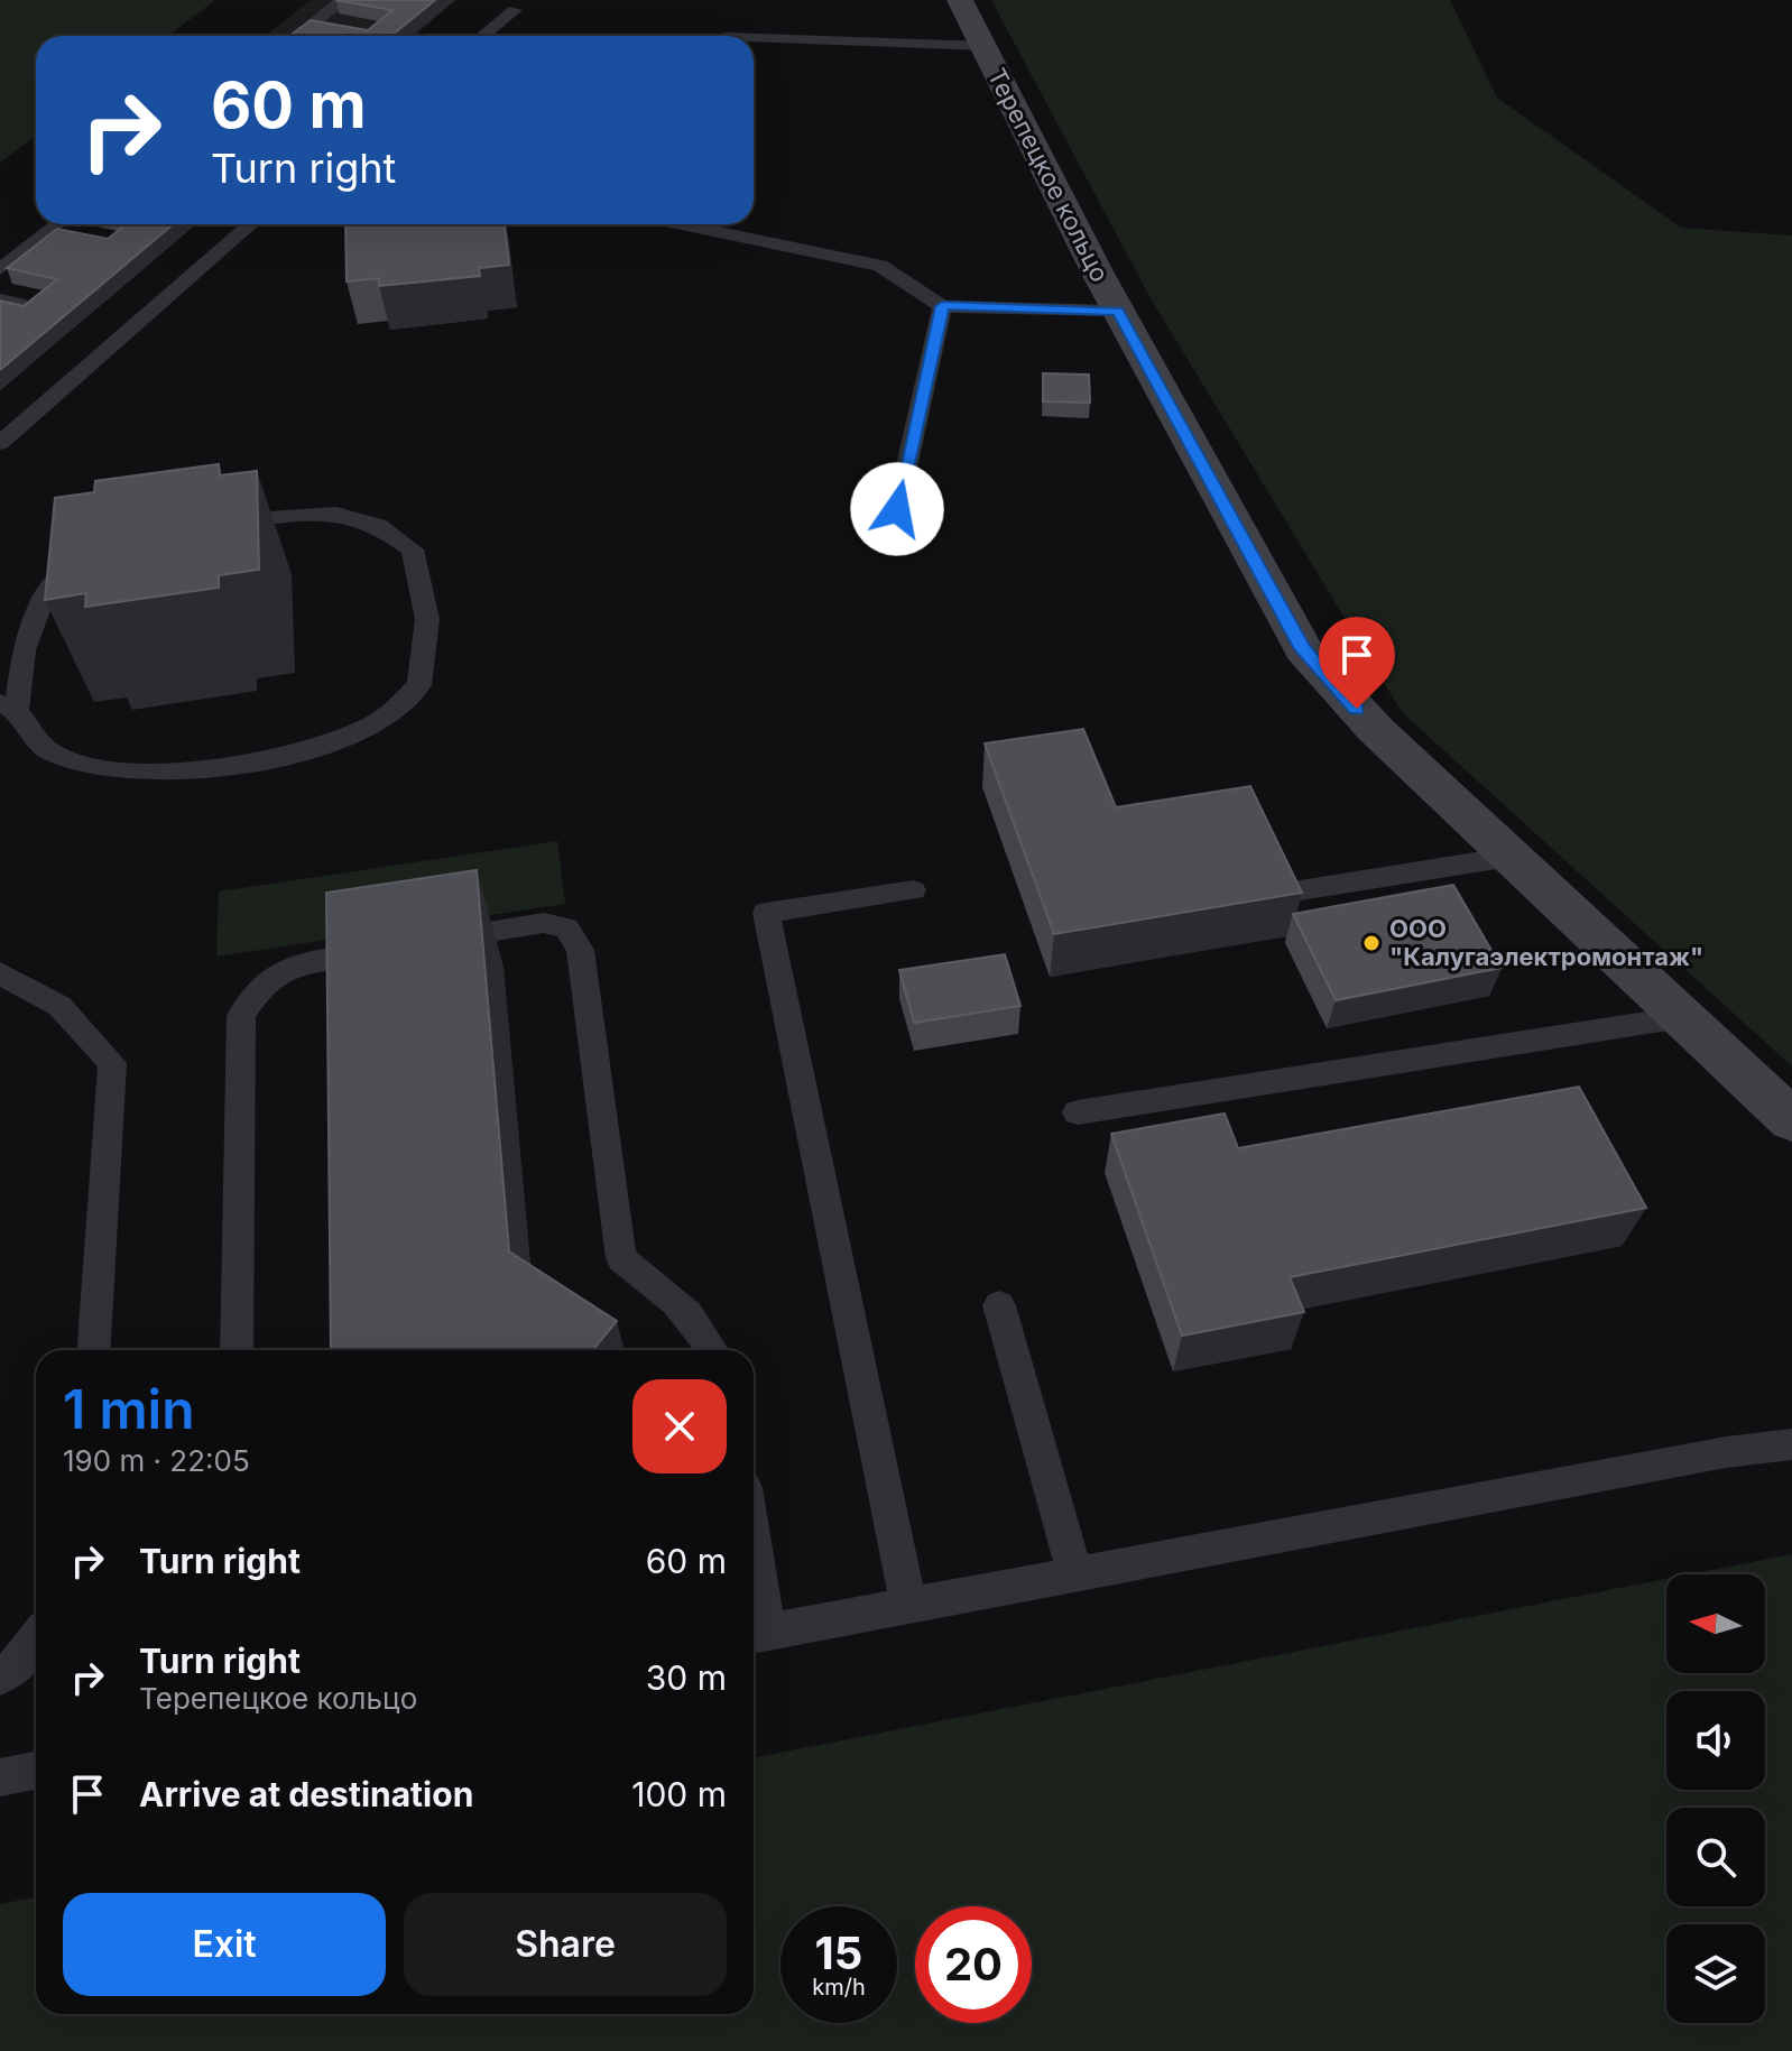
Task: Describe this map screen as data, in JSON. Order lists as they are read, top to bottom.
{
  "streets": {
    "street": ["Терепецкое кольцо"]
  },
  "places": ["ООО \"Калугаэлектромонтаж\""],
  "north": "left",
  "page": {
    "turn": ["60 m", "Turn right"],
    "heading": ["1 min", "190 m · 22:05"],
    "list": [
      {
        "name": "Turn right",
        "value": "60 m"
      },
      {
        "name": "Turn right",
        "note": "Терепецкое кольцо",
        "value": "30 m"
      },
      {
        "name": "Arrive at destination",
        "value": "100 m"
      }
    ],
    "buttons": ["Exit", "Share"],
    "speed": "15 km/h",
    "limit": "20"
  }
}
